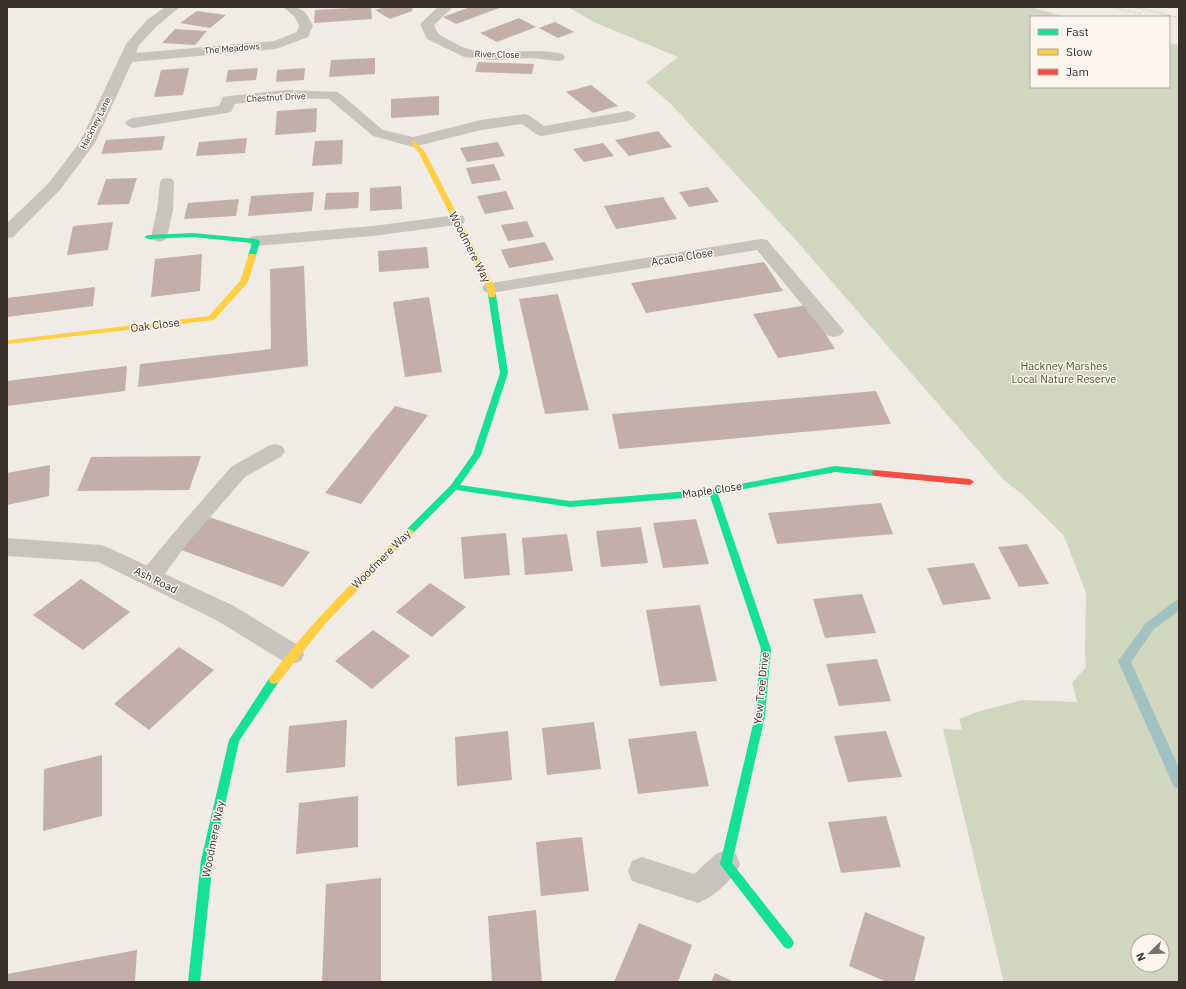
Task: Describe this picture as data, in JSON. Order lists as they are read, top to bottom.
{
  "streets": {
    "street": [
      "The Meadows",
      "River Close",
      "Chestnut Drive",
      "Hackney Lane",
      "Woodmere Way",
      "Acacia Close",
      "Oak Close",
      "Maple Close",
      "Ash Road",
      "Yew Tree Drive"
    ]
  },
  "crossings": [
    ["The Meadows", "Hackney Lane"],
    ["Chestnut Drive", "Woodmere Way"],
    ["Woodmere Way", "Acacia Close"],
    ["Woodmere Way", "Maple Close"],
    ["Woodmere Way", "Ash Road"],
    ["Maple Close", "Yew Tree Drive"]
  ],
  "parks": ["Hackney Marshes Local Nature Reserve"],
  "legend": ["Fast", "Slow", "Jam"],
  "north": "bottom left"
}
